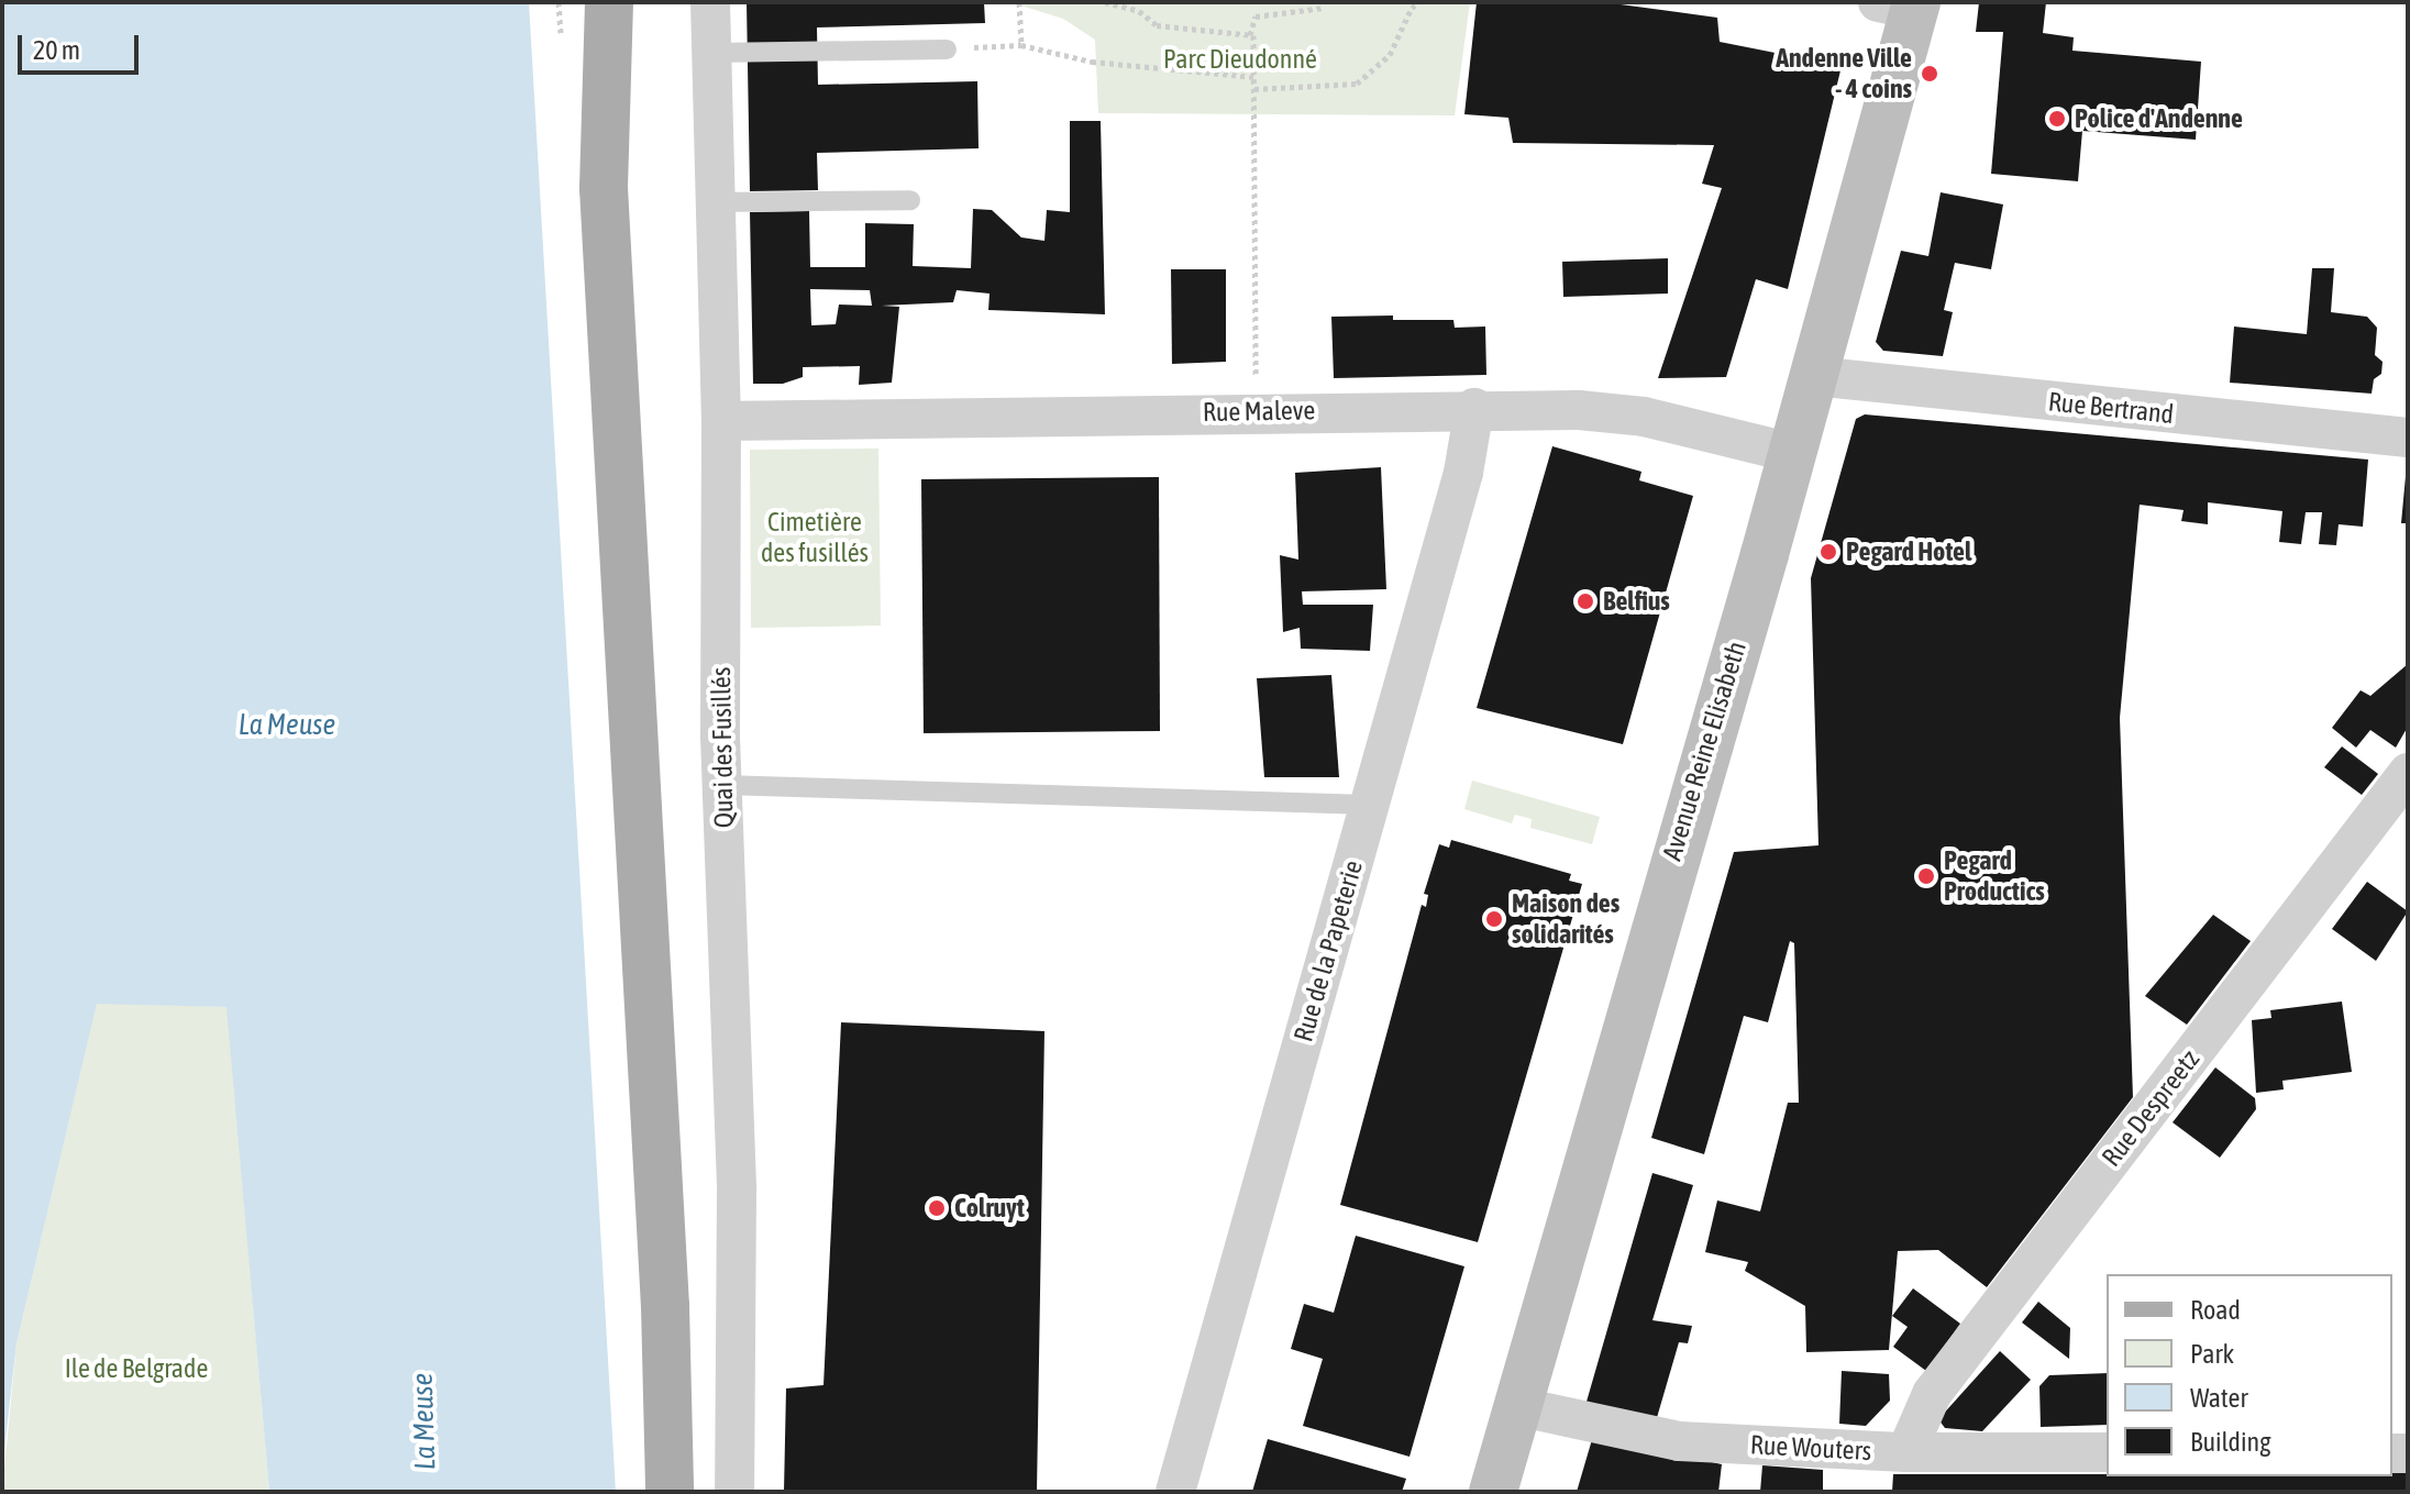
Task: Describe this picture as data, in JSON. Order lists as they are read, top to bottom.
{
  "streets": {
    "main road": ["Avenue Reine Elisabeth"],
    "street": [
      "Rue Bertrand",
      "Rue Maleve",
      "Quai des Fusillés",
      "Rue de la Papeterie",
      "Rue Despreetz",
      "Rue Wouters"
    ]
  },
  "crossings": [
    ["Rue Bertrand", "Avenue Reine Elisabeth"],
    ["Rue Maleve", "Quai des Fusillés"],
    ["Rue Maleve", "Avenue Reine Elisabeth"],
    ["Rue Maleve", "Rue de la Papeterie"],
    ["Avenue Reine Elisabeth", "Rue Wouters"],
    ["Rue Despreetz", "Rue Wouters"]
  ],
  "water": ["La Meuse"],
  "parks": ["Parc Dieudonné", "Cimetière des fusillés", "Ile de Belgrade"],
  "places": [
    "Andenne Ville - 4 coins",
    "Police d'Andenne",
    "Pegard Hotel",
    "Belfius",
    "Pegard Productics",
    "Maison des solidarités",
    "Colruyt"
  ],
  "legend": [
    "Road",
    "Park",
    "Water",
    "Building"
  ],
  "scale_bar": "20 m"
}
